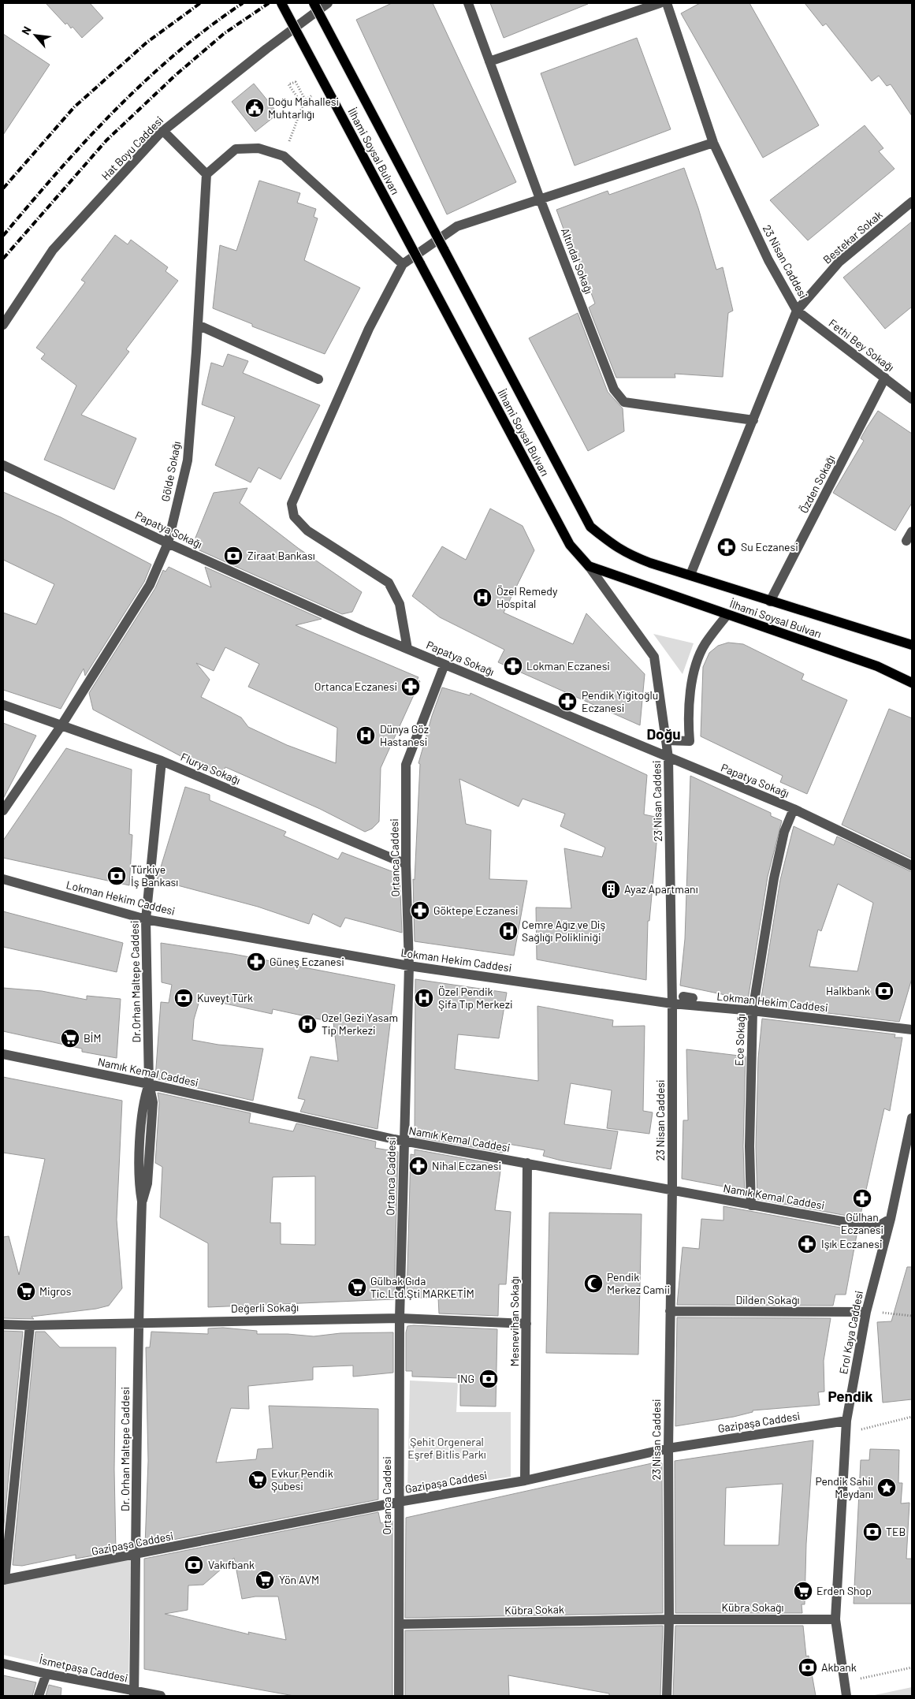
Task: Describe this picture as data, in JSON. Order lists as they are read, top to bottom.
{
  "streets": {
    "main road": ["İlhami Soysal Bulvarı"],
    "street": [
      "Hat Boyu Caddesi",
      "Bestekar Sokak",
      "Altındal Sokağı",
      "23 Nisan Caddesi",
      "Fethi Bey Sokağı",
      "Gölde Sokağı",
      "Özden Sokağı",
      "Papatya Sokağı",
      "Flurya Sokağı",
      "Ortanca Caddesi",
      "Lokman Hekim Caddesi",
      "Dr.Orhan Maltepe Caddesi",
      "Ece Sokağı",
      "Namık Kemal Caddesi",
      "Dilden Sokağı",
      "Değerli Sokağı",
      "Mesnevihan Sokağı",
      "Erol Kaya Caddesi",
      "Gazipaşa Caddesi",
      "Dr. Orhan Maltepe Caddesi",
      "Kübra Sokağı",
      "Kübra Sokak",
      "İsmetpaşa Caddesi"
    ]
  },
  "crossings": [
    ["İlhami Soysal Bulvarı", "23 Nisan Caddesi"],
    ["İlhami Soysal Bulvarı", "Özden Sokağı"],
    ["Bestekar Sokak", "23 Nisan Caddesi"],
    ["Bestekar Sokak", "Fethi Bey Sokağı"],
    ["Altındal Sokağı", "23 Nisan Caddesi"],
    ["23 Nisan Caddesi", "Fethi Bey Sokağı"],
    ["23 Nisan Caddesi", "Papatya Sokağı"],
    ["23 Nisan Caddesi", "Lokman Hekim Caddesi"],
    ["23 Nisan Caddesi", "Namık Kemal Caddesi"],
    ["23 Nisan Caddesi", "Dilden Sokağı"],
    ["23 Nisan Caddesi", "Gazipaşa Caddesi"],
    ["23 Nisan Caddesi", "Kübra Sokağı"],
    ["23 Nisan Caddesi", "Kübra Sokak"],
    ["Fethi Bey Sokağı", "Özden Sokağı"],
    ["Gölde Sokağı", "Papatya Sokağı"],
    ["Gölde Sokağı", "Flurya Sokağı"],
    ["Papatya Sokağı", "Ortanca Caddesi"],
    ["Papatya Sokağı", "Ece Sokağı"],
    ["Flurya Sokağı", "Ortanca Caddesi"],
    ["Flurya Sokağı", "Dr.Orhan Maltepe Caddesi"],
    ["Ortanca Caddesi", "Lokman Hekim Caddesi"],
    ["Ortanca Caddesi", "Namık Kemal Caddesi"],
    ["Ortanca Caddesi", "Değerli Sokağı"],
    ["Ortanca Caddesi", "Gazipaşa Caddesi"],
    ["Ortanca Caddesi", "Kübra Sokak"],
    ["Lokman Hekim Caddesi", "Dr.Orhan Maltepe Caddesi"],
    ["Lokman Hekim Caddesi", "Ece Sokağı"],
    ["Dr.Orhan Maltepe Caddesi", "Namık Kemal Caddesi"],
    ["Dr.Orhan Maltepe Caddesi", "Dr. Orhan Maltepe Caddesi"],
    ["Ece Sokağı", "Namık Kemal Caddesi"],
    ["Namık Kemal Caddesi", "Mesnevihan Sokağı"],
    ["Namık Kemal Caddesi", "Erol Kaya Caddesi"],
    ["Dilden Sokağı", "Erol Kaya Caddesi"],
    ["Değerli Sokağı", "Mesnevihan Sokağı"],
    ["Değerli Sokağı", "Dr. Orhan Maltepe Caddesi"],
    ["Mesnevihan Sokağı", "Gazipaşa Caddesi"],
    ["Erol Kaya Caddesi", "Gazipaşa Caddesi"],
    ["Erol Kaya Caddesi", "Kübra Sokağı"],
    ["Gazipaşa Caddesi", "Dr. Orhan Maltepe Caddesi"],
    ["Dr. Orhan Maltepe Caddesi", "İsmetpaşa Caddesi"],
    ["Kübra Sokağı", "Kübra Sokak"]
  ],
  "districts": ["Doğu", "Pendik"],
  "parks": ["Şehit Orgeneral Eşref Bitlis Parkı"],
  "places": {
    "public building": ["Doğu Mahallesi Muhtarlığı"],
    "pharmacy": [
      "Su Eczanesi",
      "Lokman Eczanesi",
      "Ortanca Eczanesi",
      "Pendik Yiğitoğlu Eczanesi",
      "Göktepe Eczanesi",
      "Güneş Eczanesi",
      "Nihal Eczanesi",
      "Gülhan Eczanesi",
      "Işık Eczanesi"
    ],
    "bank": [
      "Ziraat Bankası",
      "Türkiye İş Bankası",
      "Halkbank",
      "Kuveyt Türk",
      "ING",
      "TEB",
      "Vakıfbank",
      "Akbank"
    ],
    "hospital": [
      "Özel Remedy Hospital",
      "Dünya Göz Hastanesi",
      "Cemre Ağız ve Diş Sağlığı Polikliniği",
      "Özel Pendik Şifa Tıp Merkezi",
      "Ozel Gezi Yasam Tip Merkezi"
    ],
    "building": ["Ayaz Apartmanı"],
    "supermarket": [
      "BİM",
      "Gülbak Gıda Tic.Ltd.Şti MARKETİM",
      "Migros",
      "Evkur Pendik Şubesi",
      "Yön AVM",
      "Erden Shop"
    ],
    "mosque": ["Pendik Merkez Camii"],
    "place": ["Pendik Sahil Meydanı"]
  },
  "north": "top left"
}
